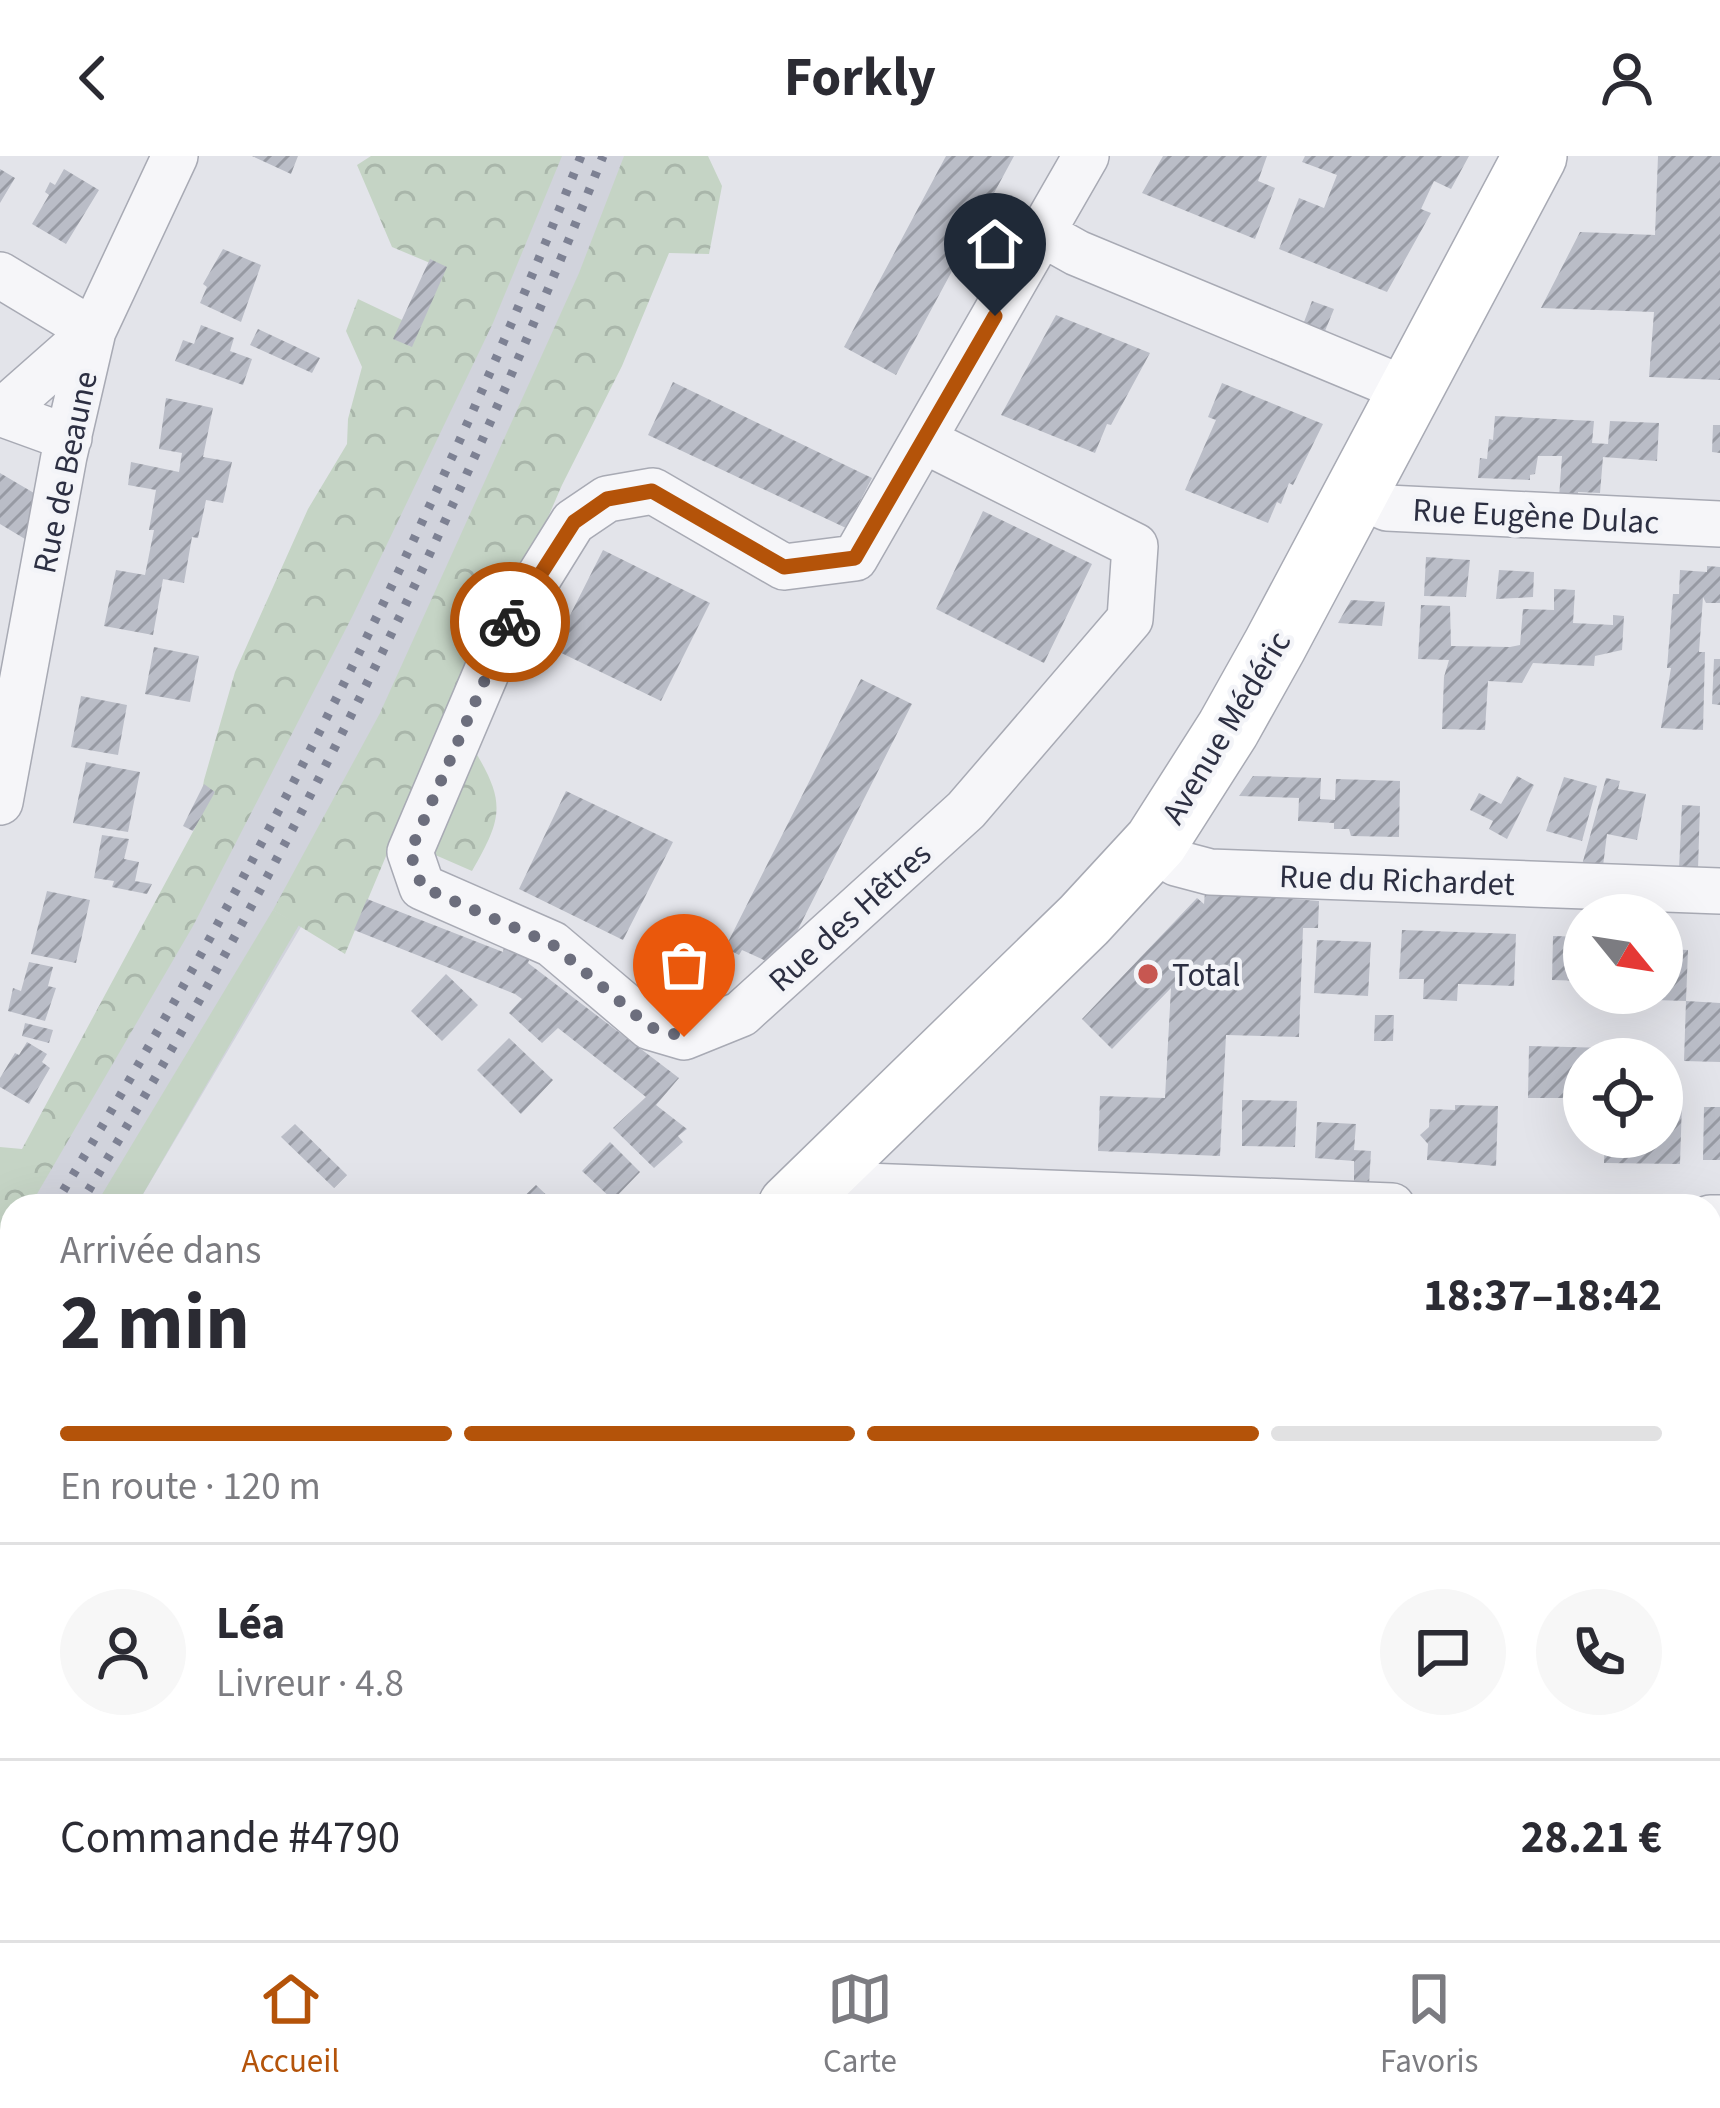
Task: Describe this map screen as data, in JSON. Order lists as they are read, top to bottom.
{
  "streets": {
    "main road": ["Avenue Médéric"],
    "street": [
      "Rue de Beaune",
      "Rue Eugène Dulac",
      "Rue du Richardet",
      "Rue des Hêtres"
    ]
  },
  "crossings": [
    ["Rue Eugène Dulac", "Avenue Médéric"],
    ["Avenue Médéric", "Rue du Richardet"]
  ],
  "places": ["Total"],
  "north": "bottom right",
  "page": {
    "header": "Forkly",
    "heading": ["2 min", "Arrivée dans", "18:37–18:42"],
    "panel": [
      "Léa",
      "Livreur · 4.8",
      "Commande #4790",
      "28.21 €"
    ],
    "bar": "En route · 120 m",
    "tabs": ["Accueil", "Carte", "Favoris"]
  }
}
